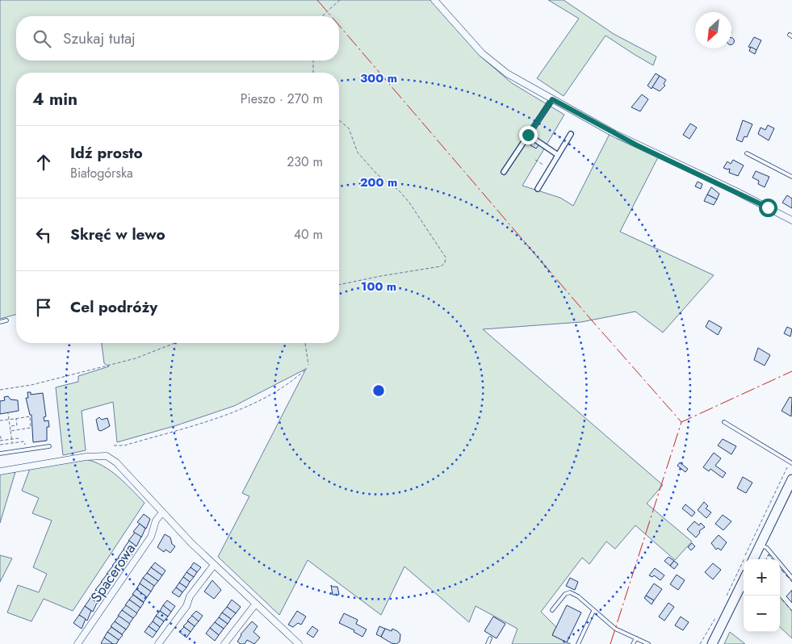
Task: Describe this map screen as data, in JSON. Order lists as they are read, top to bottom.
{
  "streets": {
    "street": ["Spacerowa"]
  },
  "north": "bottom left",
  "page": {
    "search": "Szukaj tutaj",
    "heading": ["4 min", "Pieszo · 270 m"],
    "list": [
      ["Idź prosto", "Białogórska", "230 m"],
      ["Skręć w lewo", "40 m"],
      "Cel podróży"
    ],
    "map_buttons": ["+", "−"]
  },
  "rings": ["300 m", "200 m", "100 m"]
}
